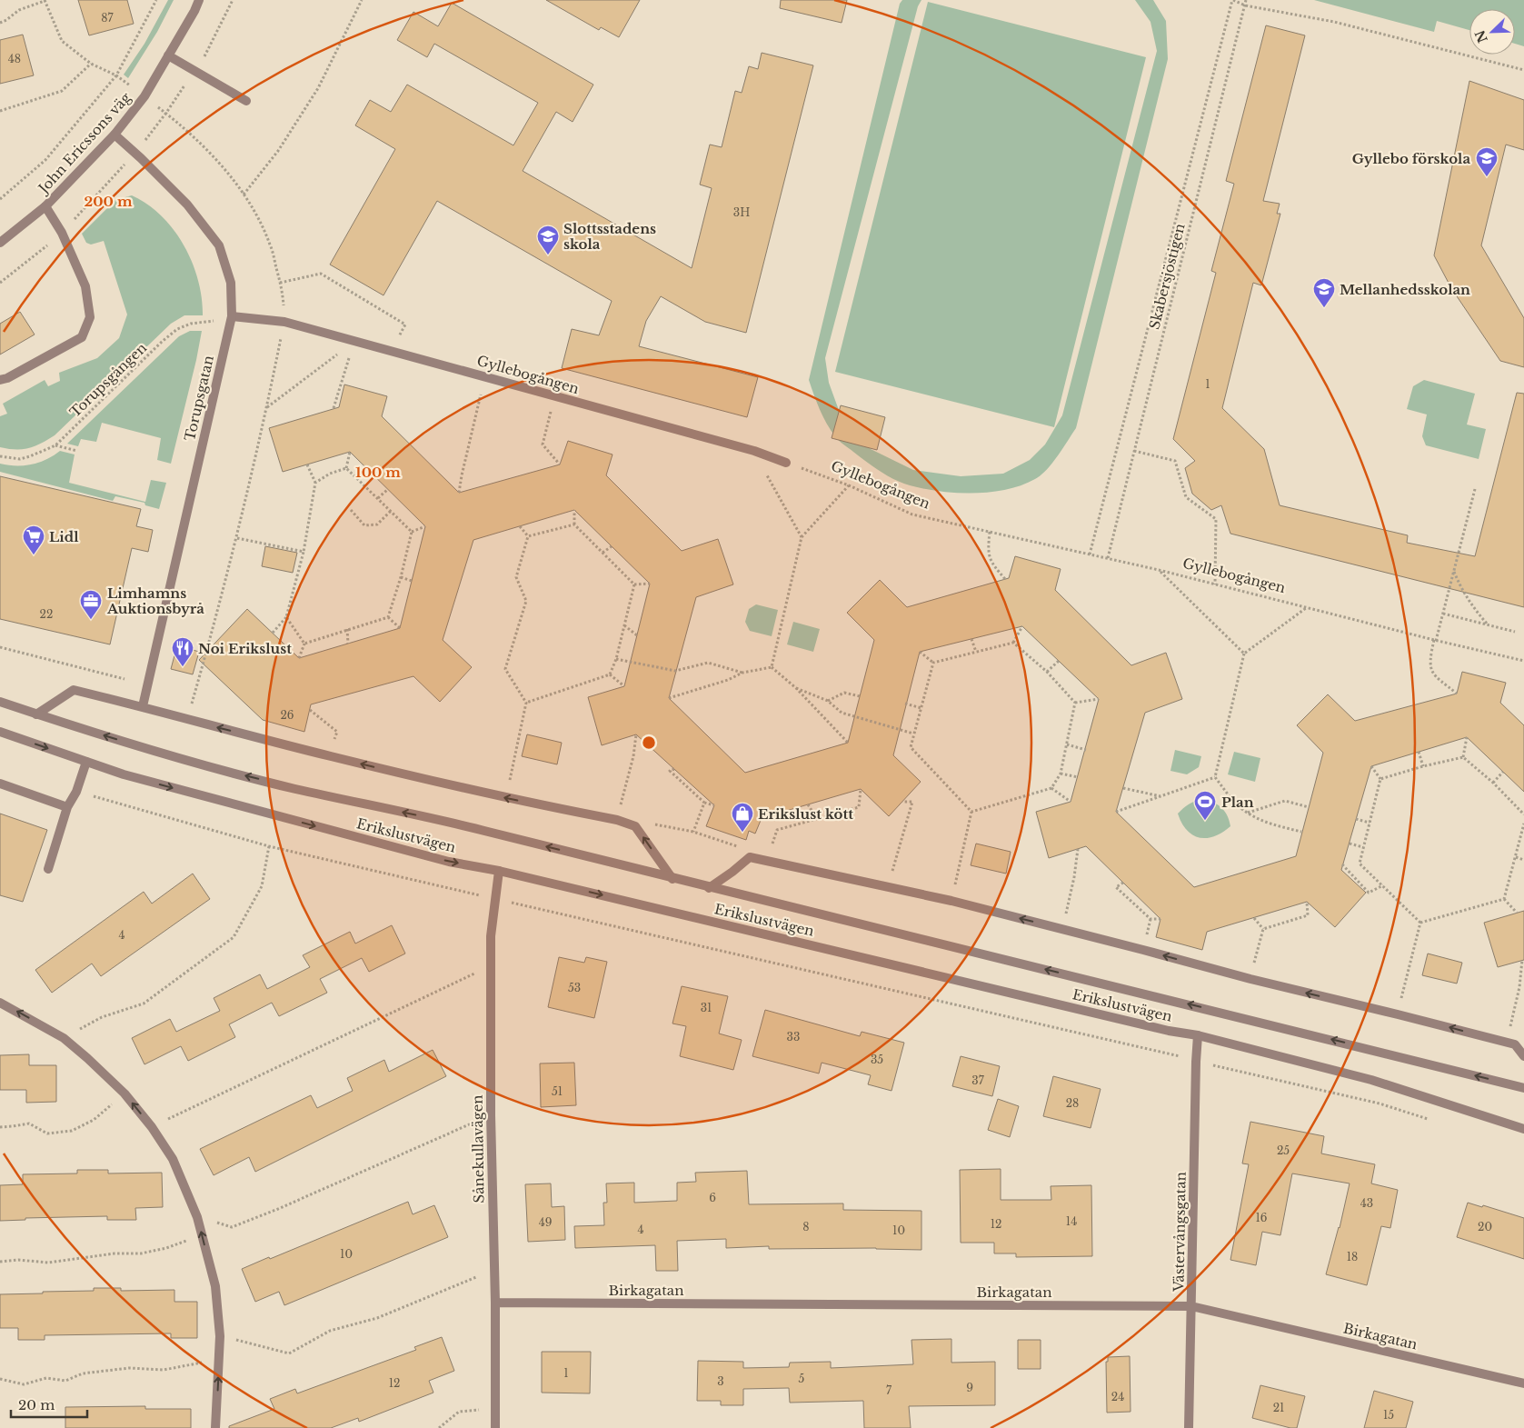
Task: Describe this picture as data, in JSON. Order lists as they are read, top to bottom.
{
  "streets": {
    "street": [
      "John Ericssons väg",
      "Gyllebogången",
      "Torupsgatan",
      "Erikslustvägen",
      "Sånekullavägen",
      "Västervångsgatan",
      "Birkagatan"
    ],
    "path": ["Skabersjöstigen", "Torupsgången"]
  },
  "crossings": [
    ["John Ericssons väg", "Torupsgatan"],
    ["Skabersjöstigen", "Gyllebogången"],
    ["Gyllebogången", "Torupsgången"],
    ["Gyllebogången", "Torupsgatan"],
    ["Torupsgången", "Torupsgatan"],
    ["Erikslustvägen", "Sånekullavägen"],
    ["Erikslustvägen", "Västervångsgatan"],
    ["Sånekullavägen", "Birkagatan"],
    ["Västervångsgatan", "Birkagatan"]
  ],
  "places": {
    "school or university": ["Gyllebo förskola", "Slottsstadens skola", "Mellanhedsskolan"],
    "supermarket": ["Lidl"],
    "office": ["Limhamns Auktionsbyrå"],
    "restaurant": ["Noi Erikslust"],
    "sports": ["Plan"],
    "shop": ["Erikslust kött"]
  },
  "house_numbers": [
    "87",
    "48",
    "3H",
    "1",
    "22",
    "26",
    "4",
    "53",
    "31",
    "33",
    "35",
    "37",
    "51",
    "28",
    "25",
    "6",
    "43",
    "16",
    "14",
    "49",
    "12",
    "8",
    "20",
    "4",
    "10",
    "10",
    "18",
    "1",
    "5",
    "3",
    "12",
    "9",
    "7",
    "24",
    "21",
    "15"
  ],
  "scale_bar": "20 m",
  "north": "bottom left",
  "rings": ["200 m", "100 m"]
}
